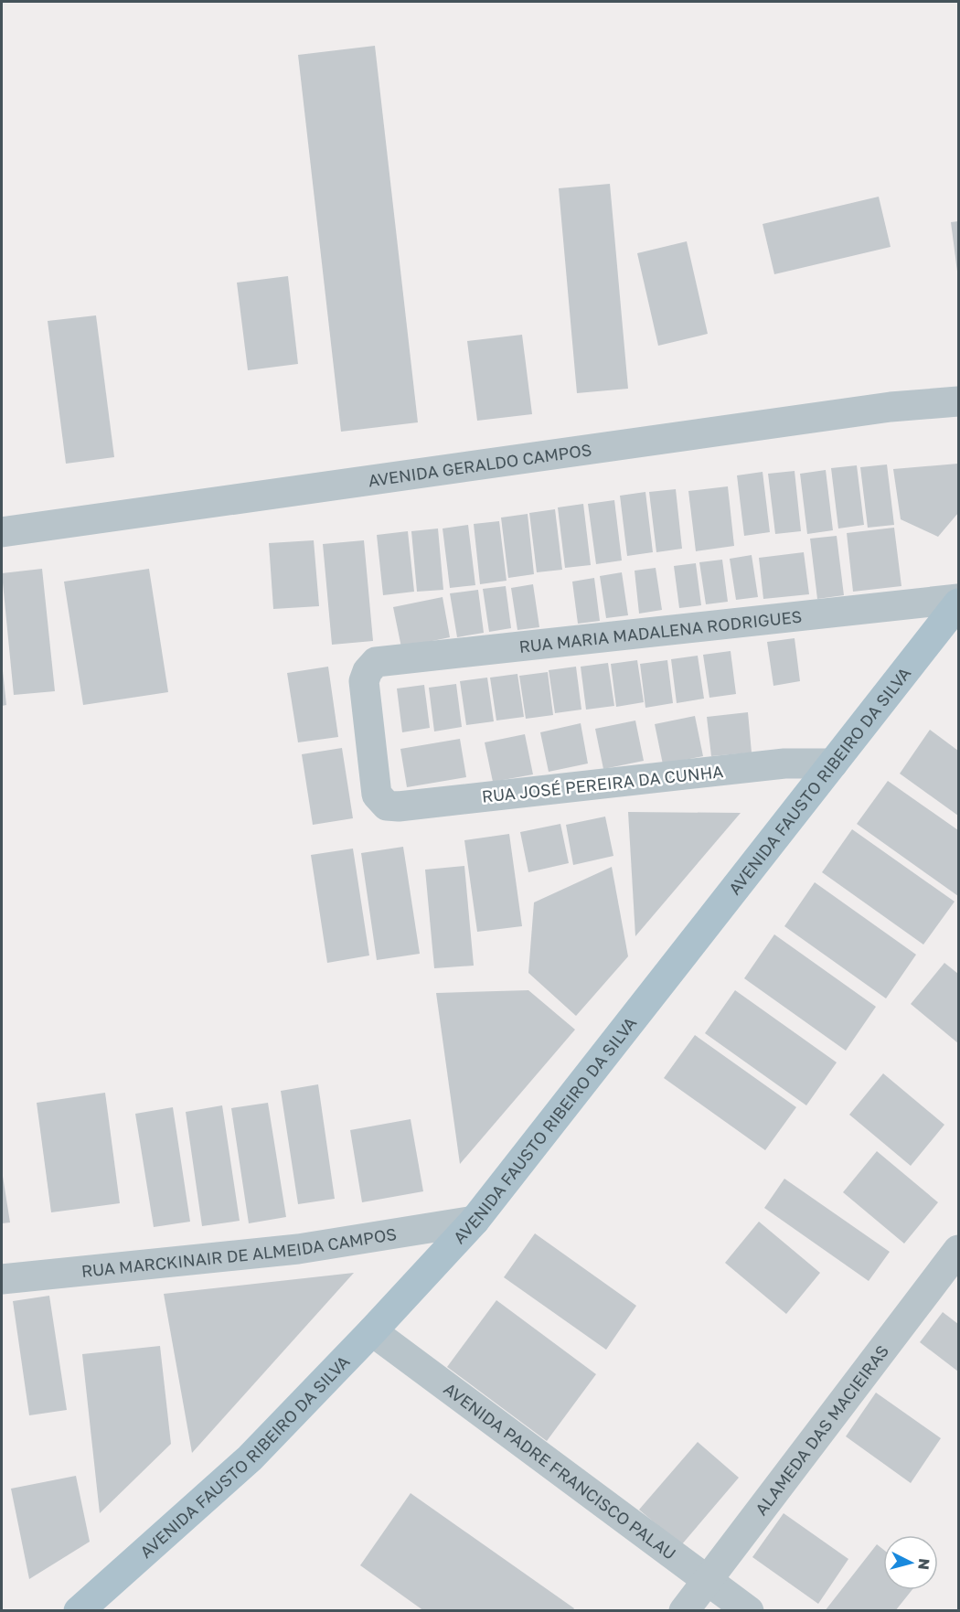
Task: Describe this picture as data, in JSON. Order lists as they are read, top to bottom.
{
  "streets": {
    "main road": ["AVENIDA FAUSTO RIBEIRO DA SILVA"],
    "street": [
      "AVENIDA GERALDO CAMPOS",
      "RUA MARIA MADALENA RODRIGUES",
      "RUA JOSÉ PEREIRA DA CUNHA",
      "RUA MARCKINAIR DE ALMEIDA CAMPOS",
      "ALAMEDA DAS MACIEIRAS",
      "AVENIDA PADRE FRANCISCO PALAU"
    ]
  },
  "crossings": [
    ["RUA MARIA MADALENA RODRIGUES", "AVENIDA FAUSTO RIBEIRO DA SILVA"],
    ["RUA MARIA MADALENA RODRIGUES", "RUA JOSÉ PEREIRA DA CUNHA"],
    ["AVENIDA FAUSTO RIBEIRO DA SILVA", "RUA JOSÉ PEREIRA DA CUNHA"],
    ["AVENIDA FAUSTO RIBEIRO DA SILVA", "RUA MARCKINAIR DE ALMEIDA CAMPOS"],
    ["AVENIDA FAUSTO RIBEIRO DA SILVA", "AVENIDA PADRE FRANCISCO PALAU"],
    ["ALAMEDA DAS MACIEIRAS", "AVENIDA PADRE FRANCISCO PALAU"]
  ],
  "north": "right"
}
